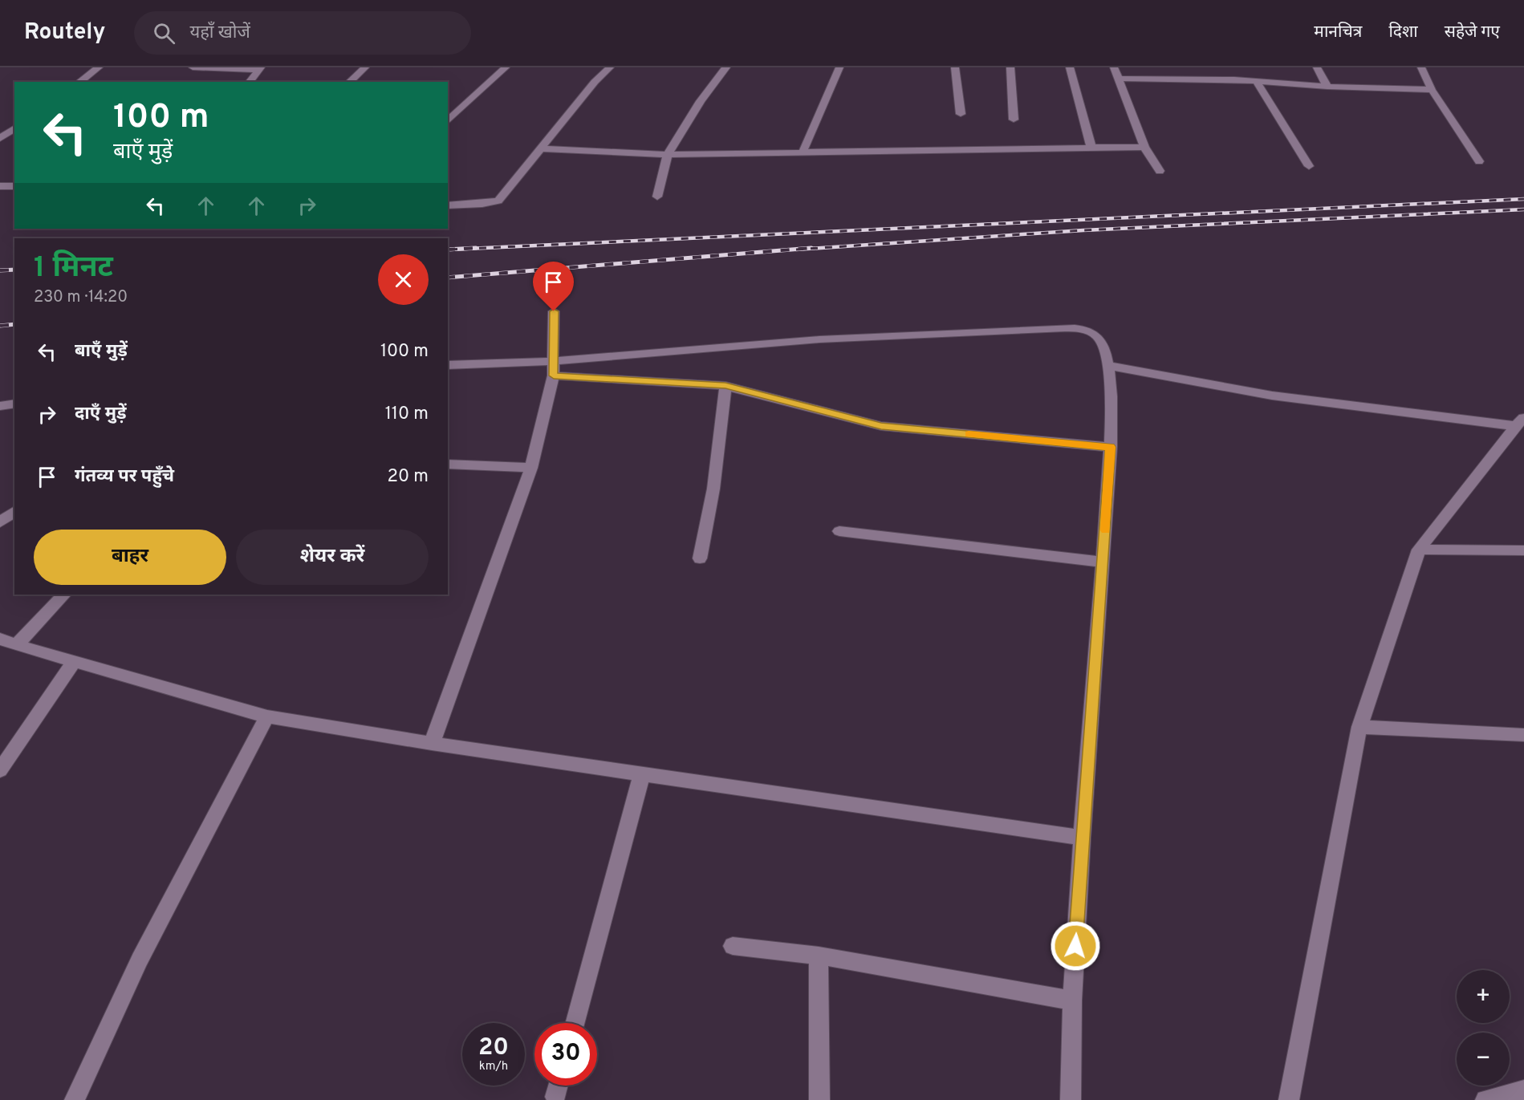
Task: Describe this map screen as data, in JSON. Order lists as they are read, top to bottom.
{
  "page": {
    "header": "Routely",
    "search": "यहाँ खोजें",
    "nav": ["मानचित्र", "दिशा", "सहेजे गए"],
    "turn": ["100 m", "बाएँ मुड़ें"],
    "heading": ["1 मिनट", "230 m · 14:20"],
    "list": [
      {
        "name": "बाएँ मुड़ें",
        "value": "100 m"
      },
      {
        "name": "दाएँ मुड़ें",
        "value": "110 m"
      },
      {
        "name": "गंतव्य पर पहुँचे",
        "value": "20 m"
      }
    ],
    "buttons": ["बाहर", "शेयर करें"],
    "map_buttons": ["+", "−"],
    "speed": "20 km/h",
    "limit": "30"
  }
}
